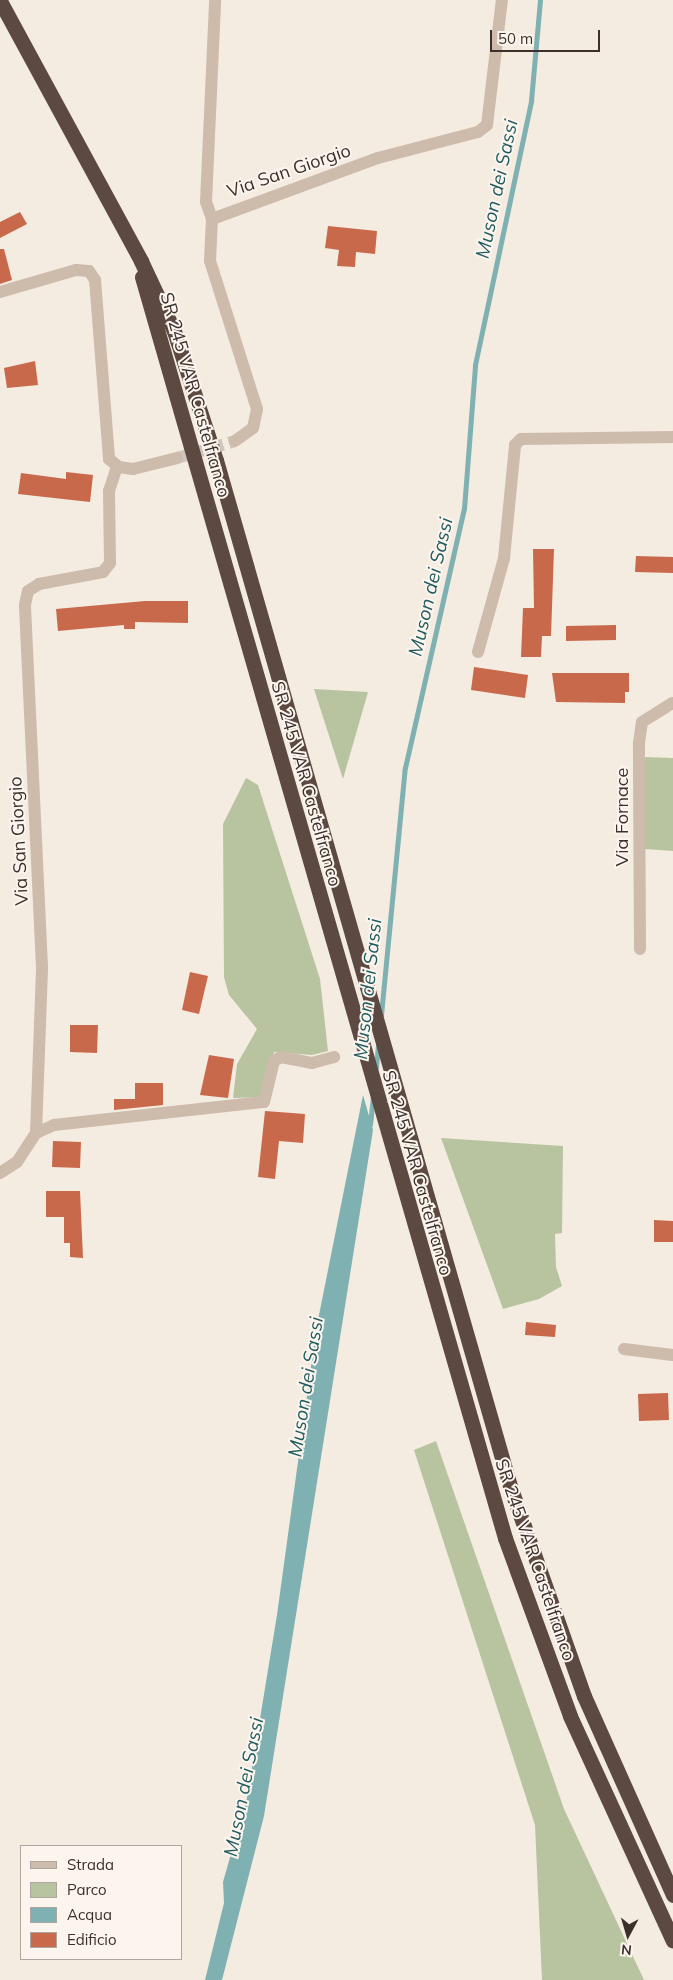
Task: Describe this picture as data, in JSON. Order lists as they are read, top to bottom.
{
  "streets": {
    "highway": ["SR 245 VAR Castelfranco"],
    "street": ["Via San Giorgio", "Via Fornace"]
  },
  "water": ["Muson dei Sassi"],
  "legend": [
    "Strada",
    "Parco",
    "Acqua",
    "Edificio"
  ],
  "scale_bar": "50 m",
  "north": "bottom"
}
